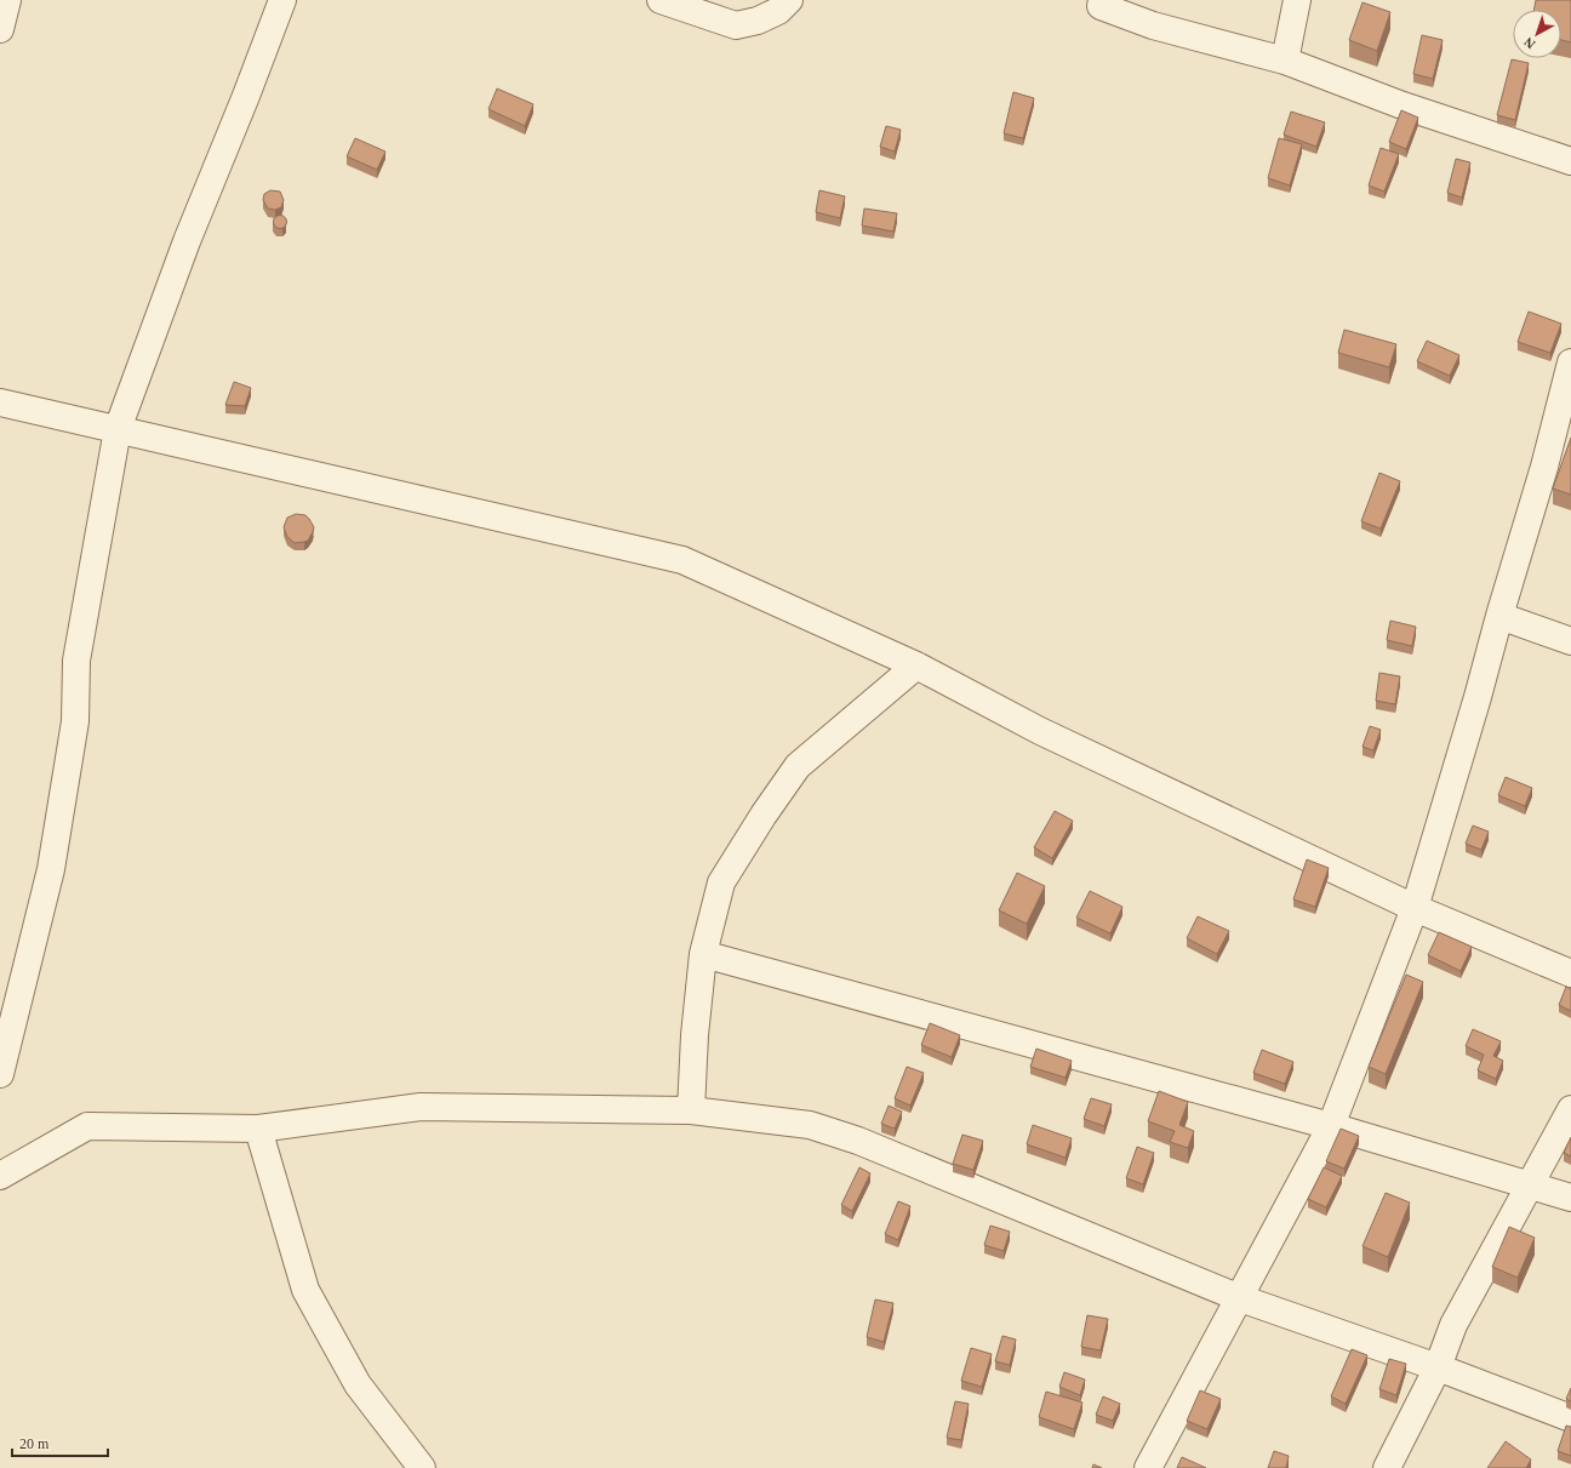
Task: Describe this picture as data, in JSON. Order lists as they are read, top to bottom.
{
  "scale_bar": "20 m",
  "north": "bottom left"
}
